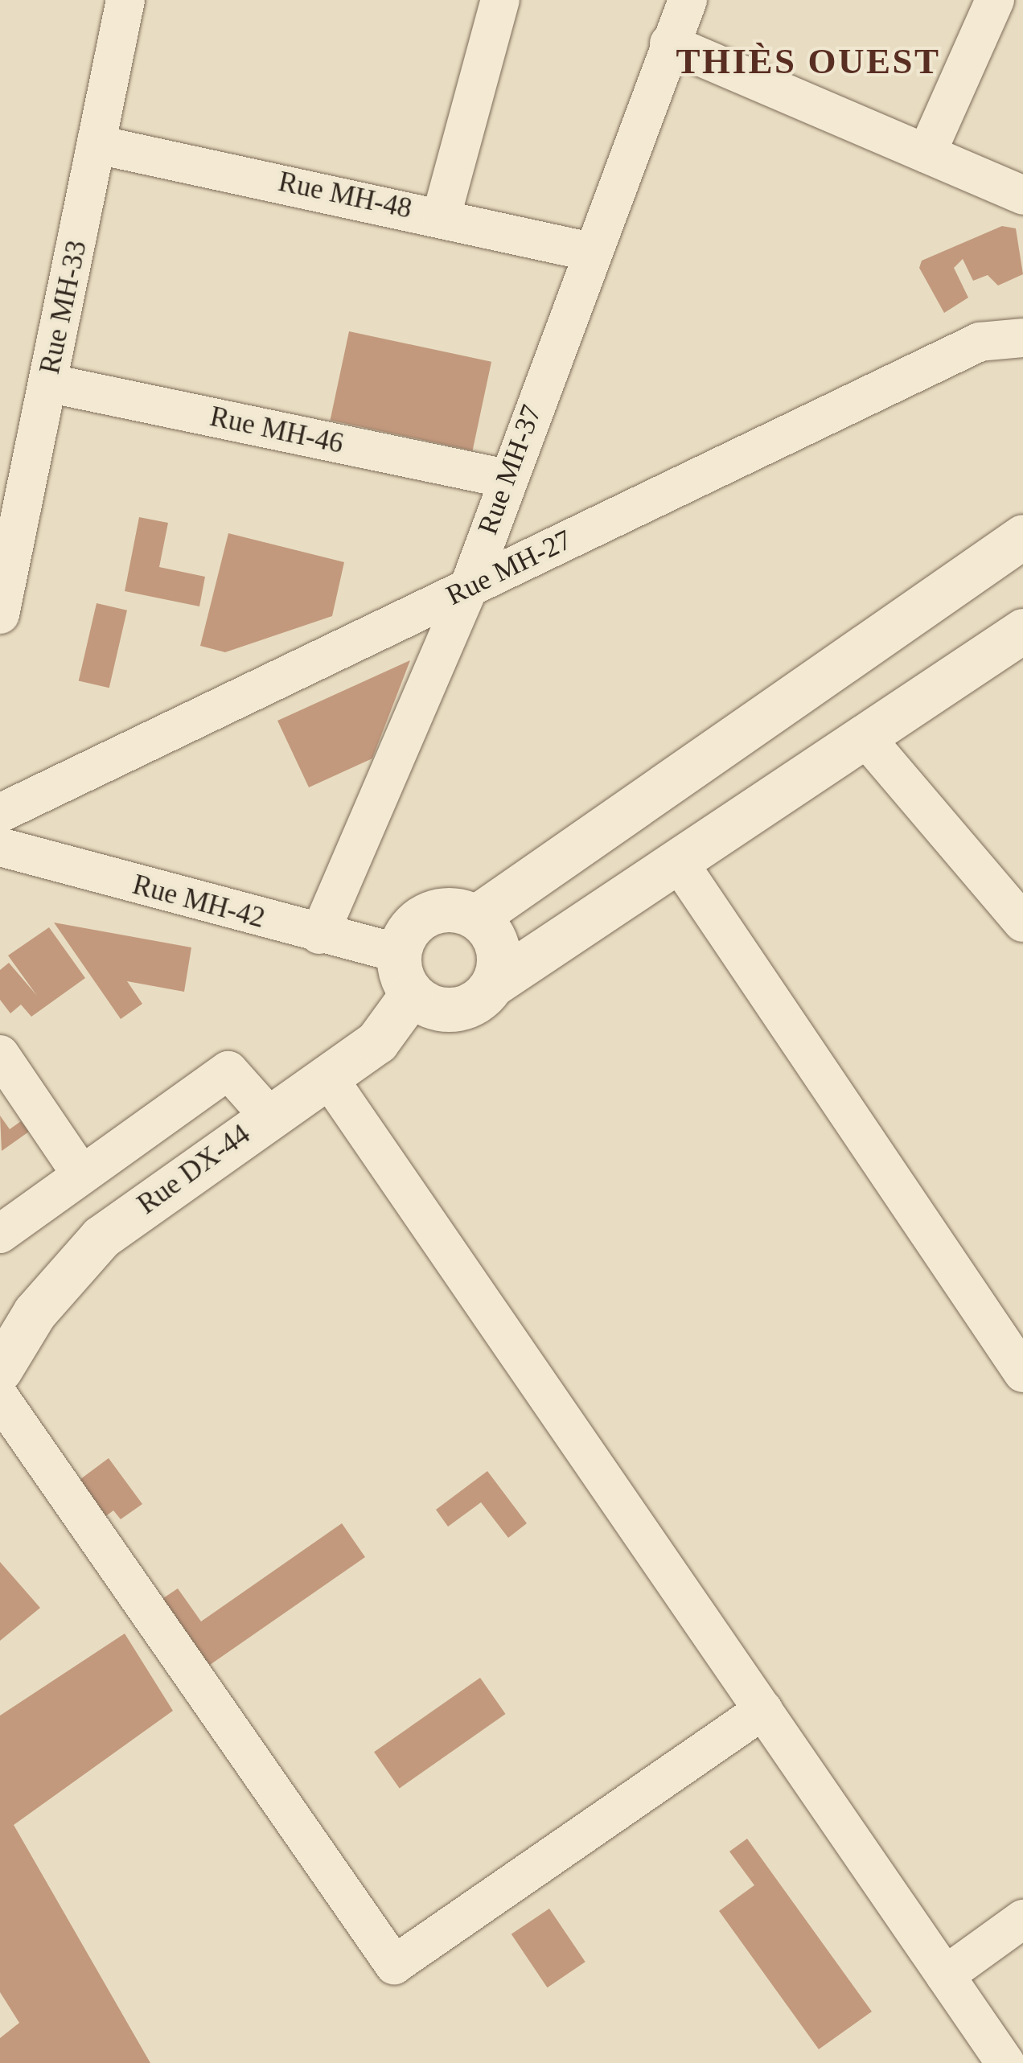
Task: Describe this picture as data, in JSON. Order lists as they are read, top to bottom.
{
  "streets": {
    "street": [
      "Rue MH-48",
      "Rue MH-33",
      "Rue MH-46",
      "Rue MH-37",
      "Rue MH-27",
      "Rue MH-42",
      "Rue DX-44"
    ]
  },
  "crossings": [
    ["Rue MH-48", "Rue MH-33"],
    ["Rue MH-48", "Rue MH-37"],
    ["Rue MH-33", "Rue MH-46"],
    ["Rue MH-46", "Rue MH-37"],
    ["Rue MH-37", "Rue MH-27"],
    ["Rue MH-37", "Rue MH-42"],
    ["Rue MH-42", "Rue DX-44"]
  ],
  "districts": ["THIÈS OUEST"]
}
